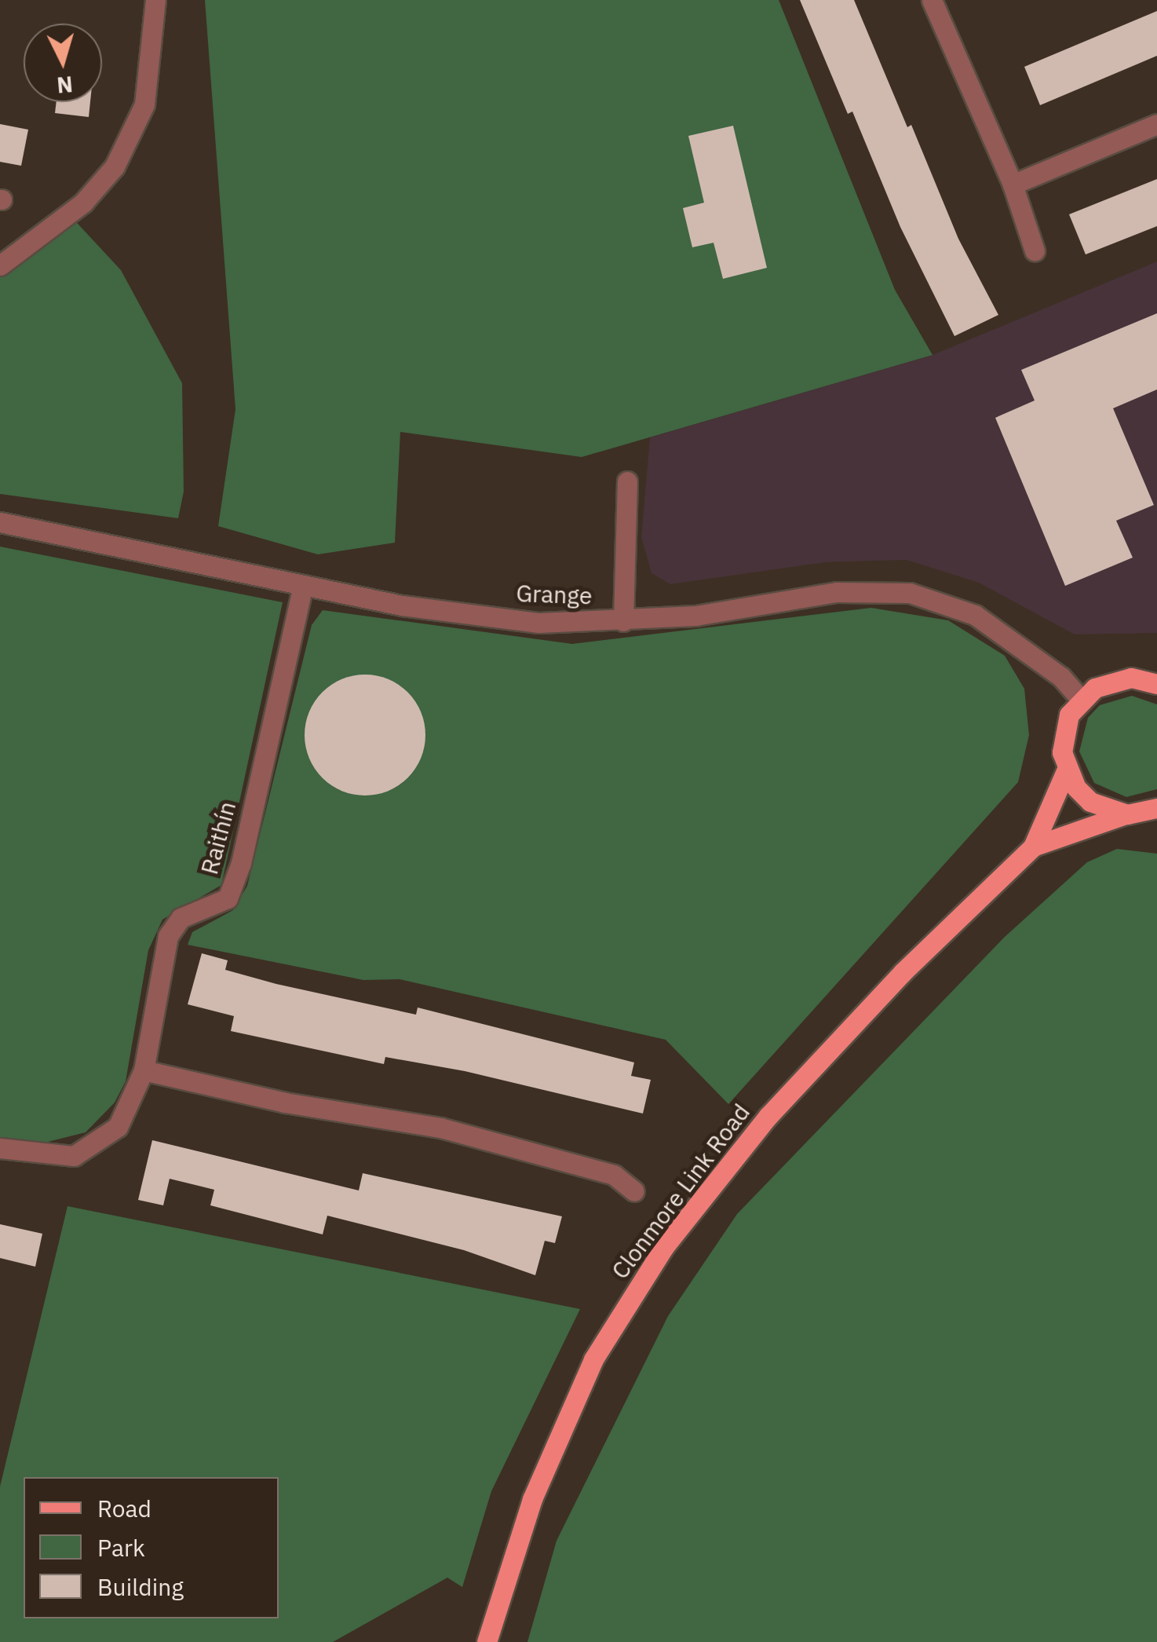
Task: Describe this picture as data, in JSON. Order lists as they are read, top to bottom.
{
  "streets": {
    "main road": ["Clonmore Link Road"],
    "street": ["Grange", "Raithín"]
  },
  "crossings": [
    ["Grange", "Raithín"]
  ],
  "legend": ["Road", "Park", "Building"],
  "north": "bottom"
}
